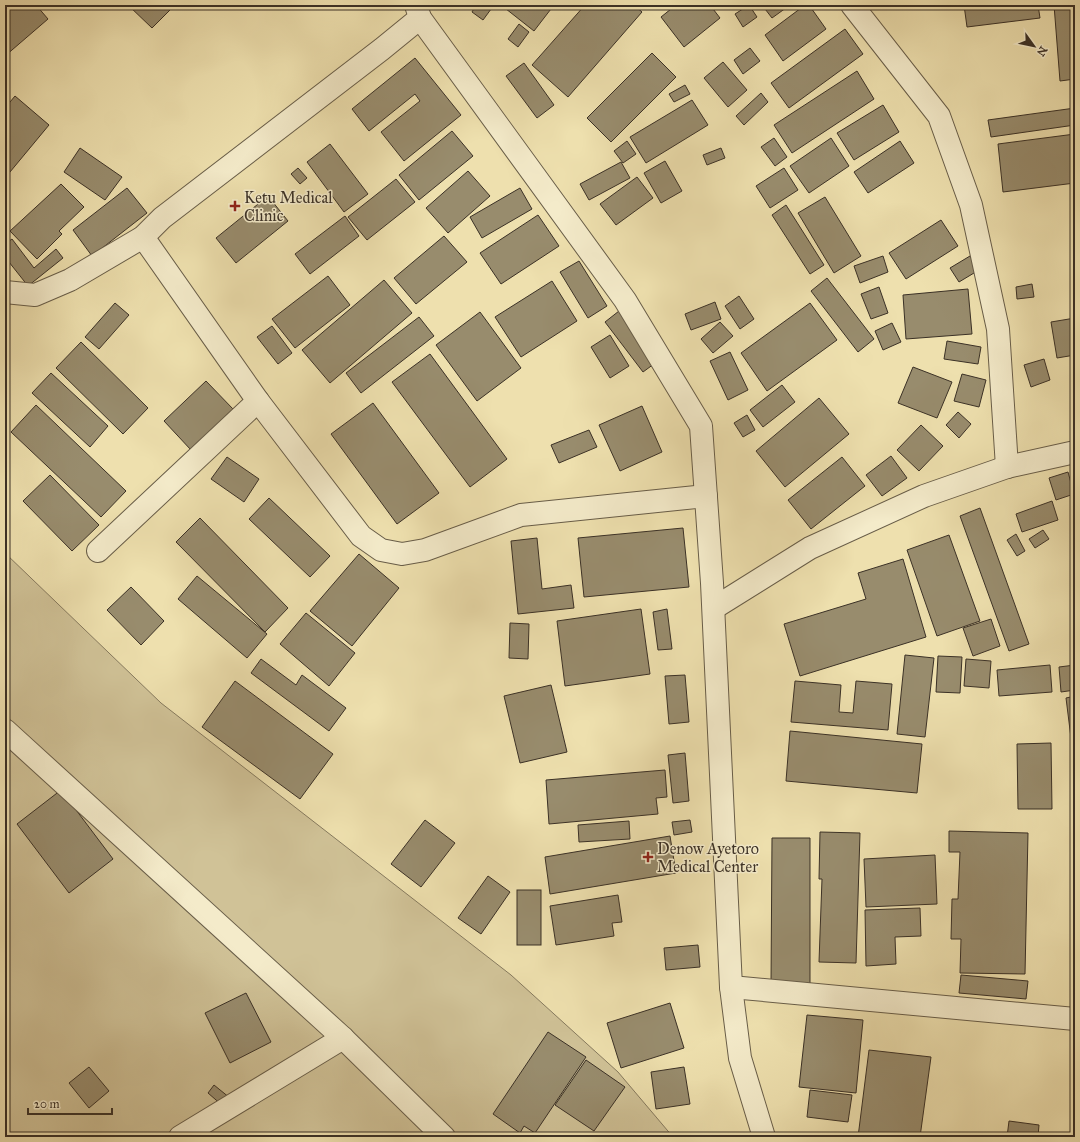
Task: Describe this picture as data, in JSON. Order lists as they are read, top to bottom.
{
  "places": {
    "health": ["Ketu Medical Clinic", "Denow Ayetoro Medical Center"]
  },
  "scale_bar": "20 m",
  "north": "bottom right"
}
